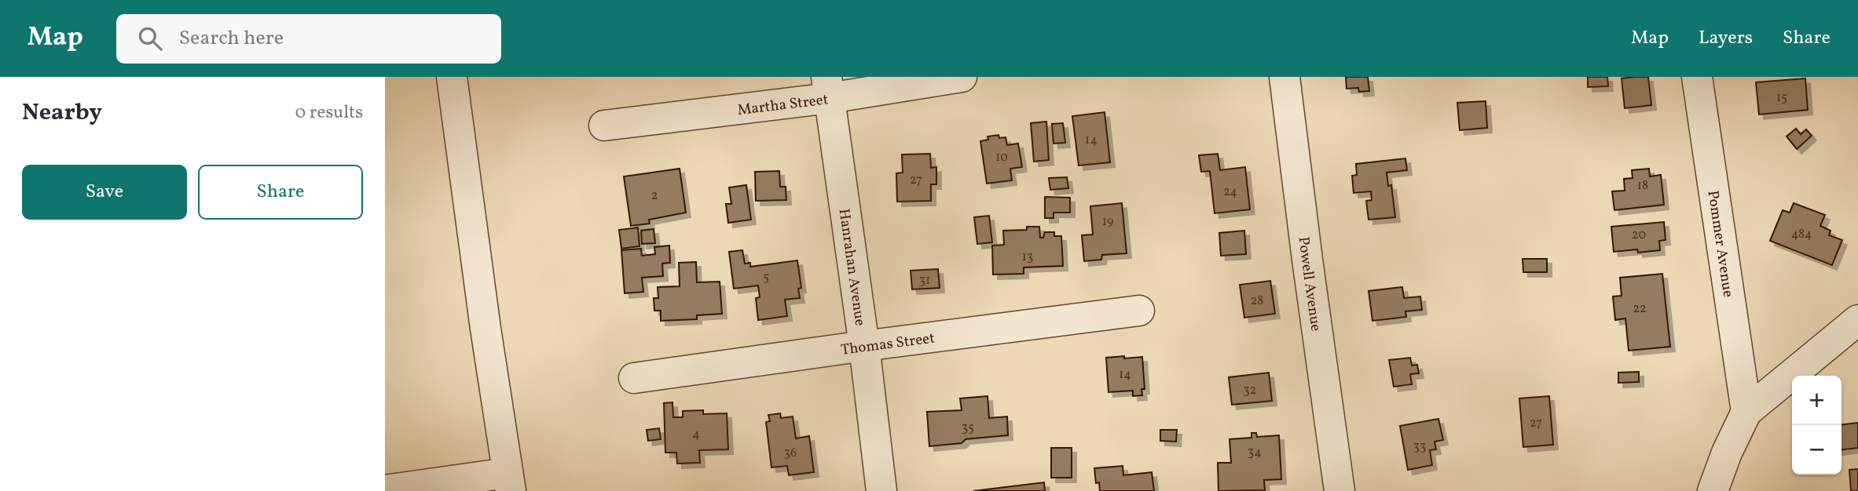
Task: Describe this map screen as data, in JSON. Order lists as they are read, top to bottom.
{
  "streets": {
    "street": [
      "Martha Street",
      "Pommer Avenue",
      "Hanrahan Avenue",
      "Powell Avenue",
      "Thomas Street"
    ]
  },
  "crossings": [
    ["Martha Street", "Hanrahan Avenue"],
    ["Hanrahan Avenue", "Thomas Street"]
  ],
  "house_numbers": [
    "15",
    "14",
    "10",
    "27",
    "18",
    "24",
    "2",
    "19",
    "484",
    "20",
    "13",
    "5",
    "31",
    "28",
    "22",
    "14",
    "32",
    "27",
    "35",
    "4",
    "33",
    "34",
    "36"
  ],
  "page": {
    "header": "Map",
    "search": "Search here",
    "nav": ["Map", "Layers", "Share"],
    "heading": ["Nearby", "0 results"],
    "buttons": ["Save", "Share"],
    "map_buttons": ["+", "−"]
  }
}
